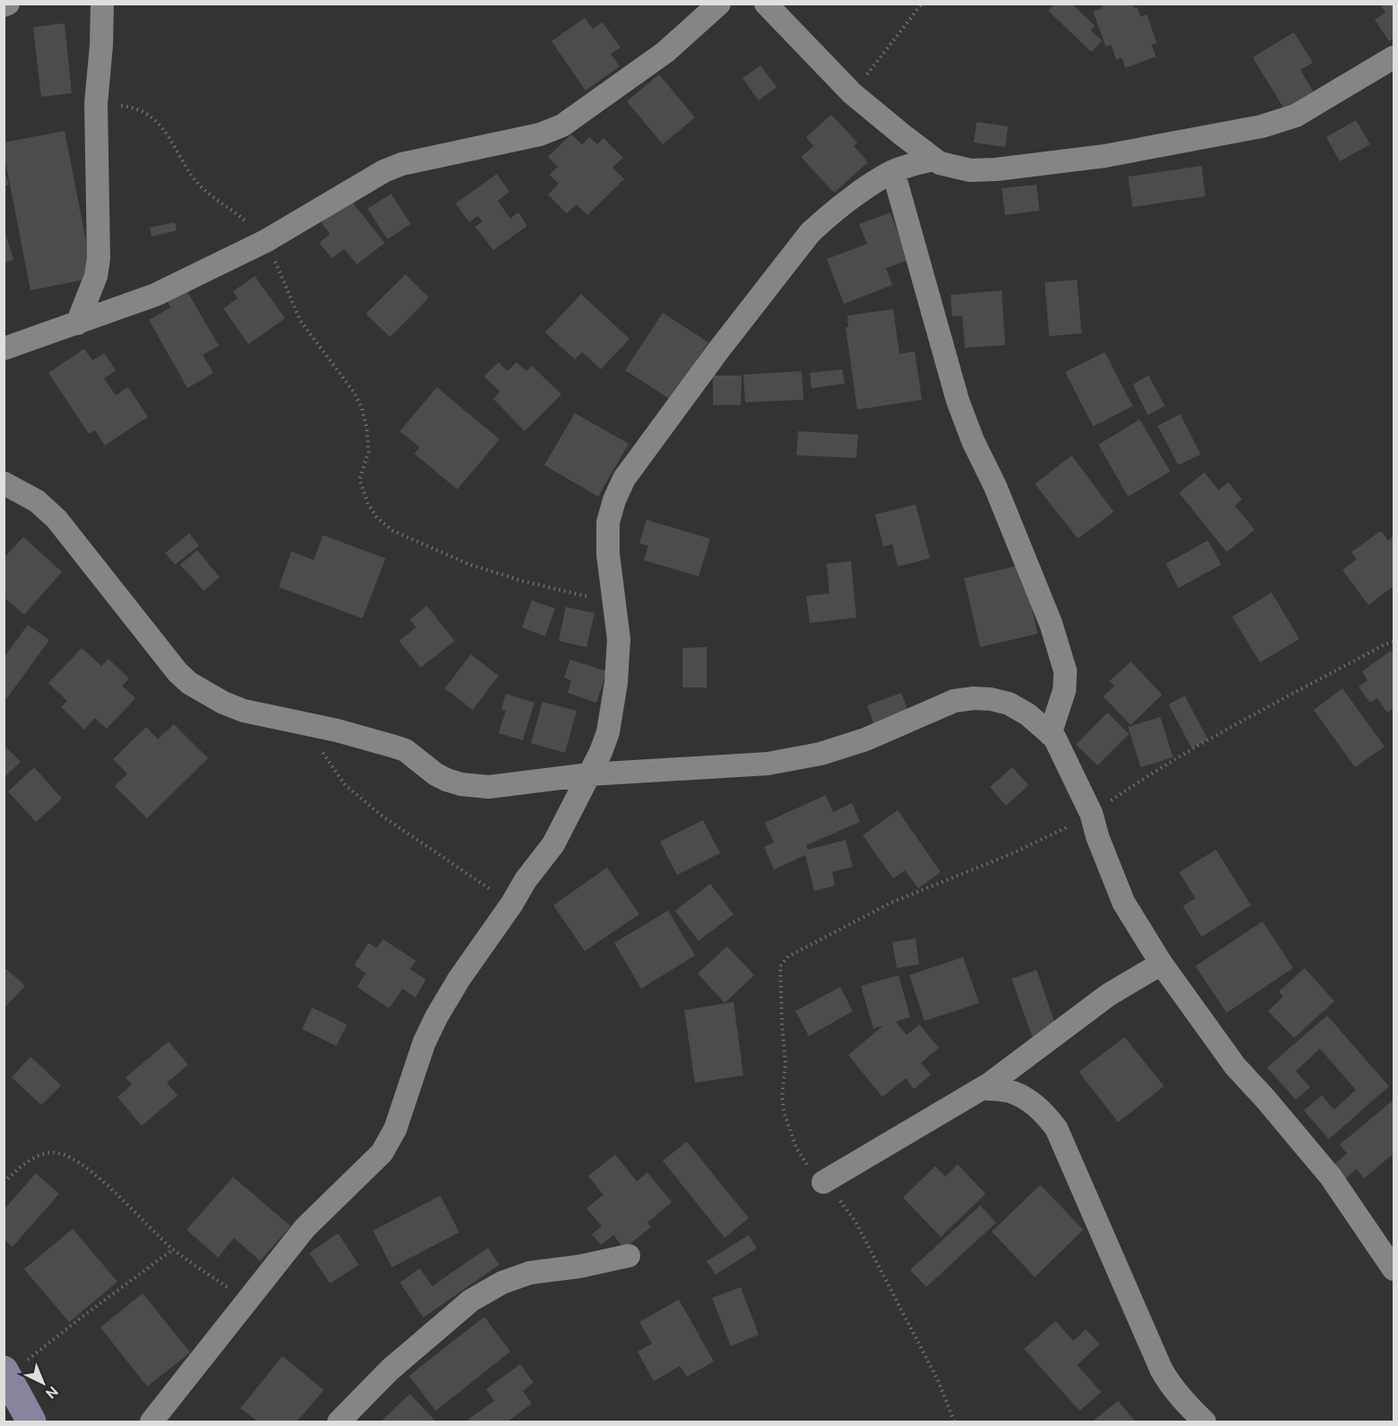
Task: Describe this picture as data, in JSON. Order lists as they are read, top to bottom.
{
  "north": "bottom right"
}
